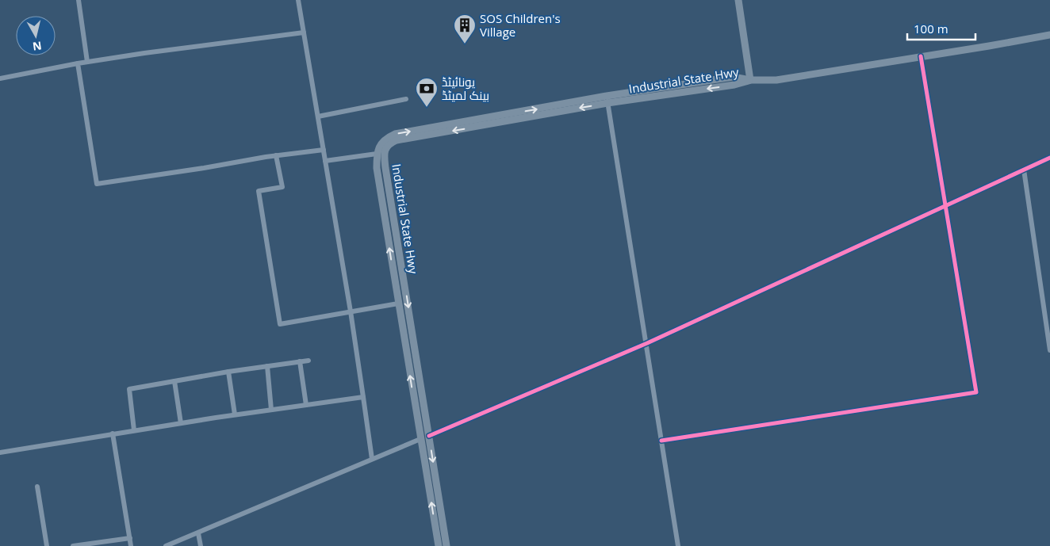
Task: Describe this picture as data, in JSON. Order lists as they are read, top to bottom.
{
  "streets": {
    "main road": ["Industrial State Hwy"]
  },
  "places": {
    "building": ["SOS Children's Village"],
    "bank": ["یونائیٹڈ بینک لمیٹڈ"]
  },
  "scale_bar": "100 m",
  "north": "bottom"
}
